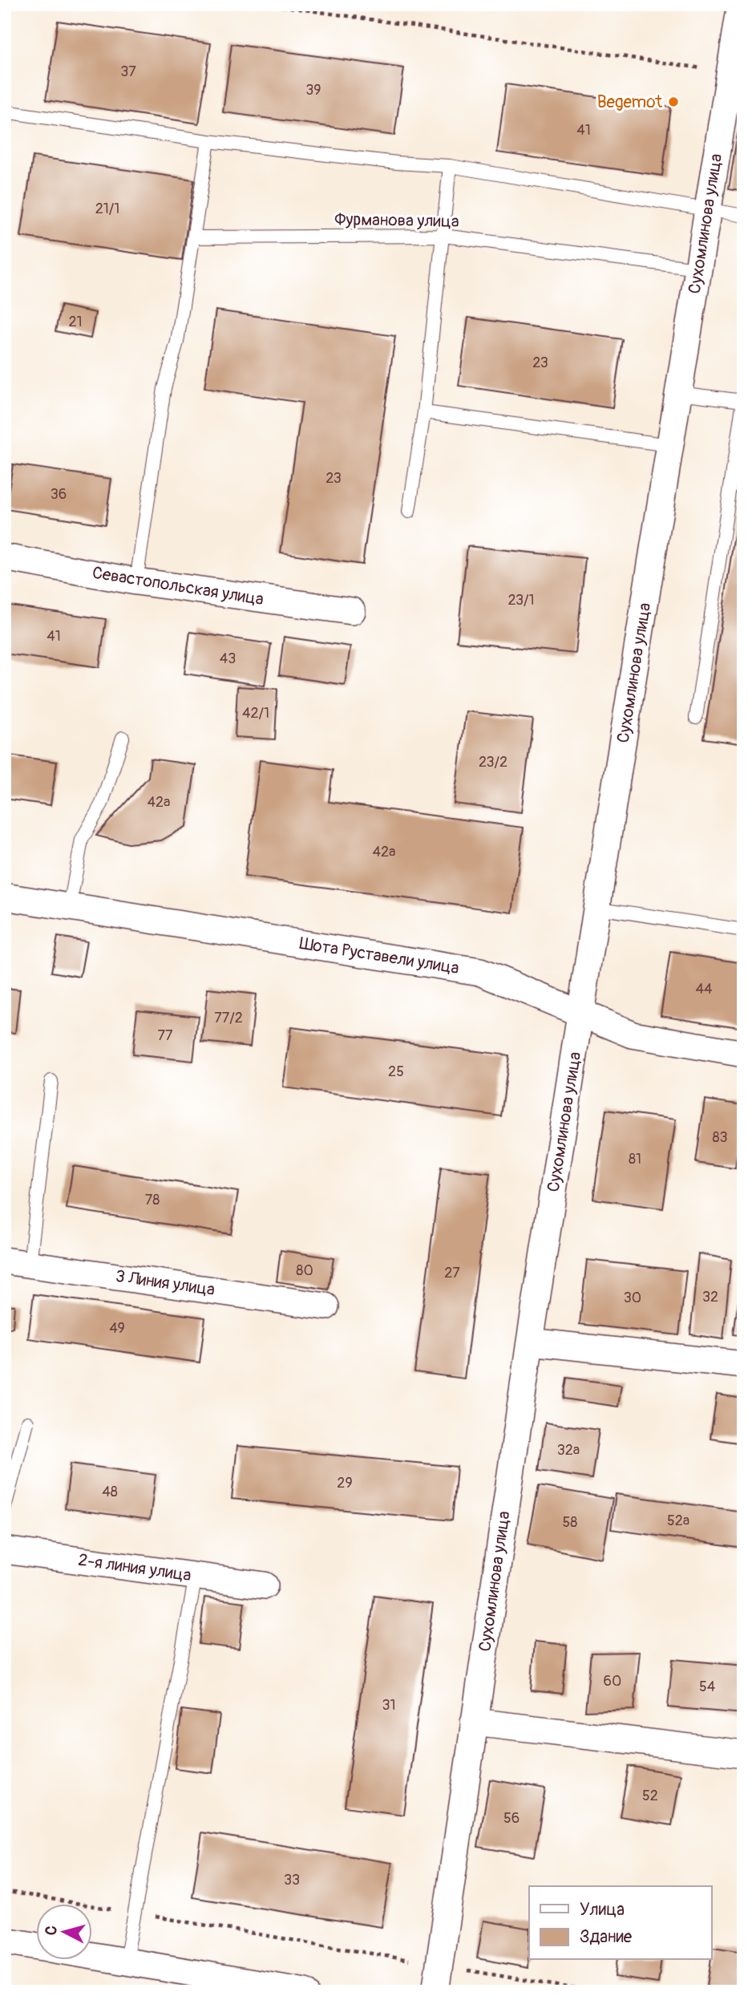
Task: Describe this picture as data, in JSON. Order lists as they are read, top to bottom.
{
  "streets": {
    "street": [
      "Сухомлинова улица",
      "Севастопольская улица",
      "Шота Руставели улица",
      "3 Линия улица",
      "2-я линия улица"
    ],
    "lane": ["Фурманова улица"]
  },
  "crossings": [
    ["Фурманова улица", "Сухомлинова улица"],
    ["Сухомлинова улица", "Шота Руставели улица"]
  ],
  "places": ["Begemot"],
  "house_numbers": [
    "37",
    "39",
    "41",
    "21/1",
    "21",
    "23",
    "23",
    "36",
    "23/1",
    "41",
    "43",
    "42/1",
    "23/2",
    "42а",
    "42а",
    "44",
    "77/2",
    "77",
    "25",
    "83",
    "81",
    "78",
    "80",
    "27",
    "32",
    "30",
    "49",
    "32a",
    "29",
    "48",
    "52a",
    "58",
    "60",
    "54",
    "31",
    "52",
    "56",
    "33"
  ],
  "legend": ["Улица", "Здание"],
  "north": "left"
}
